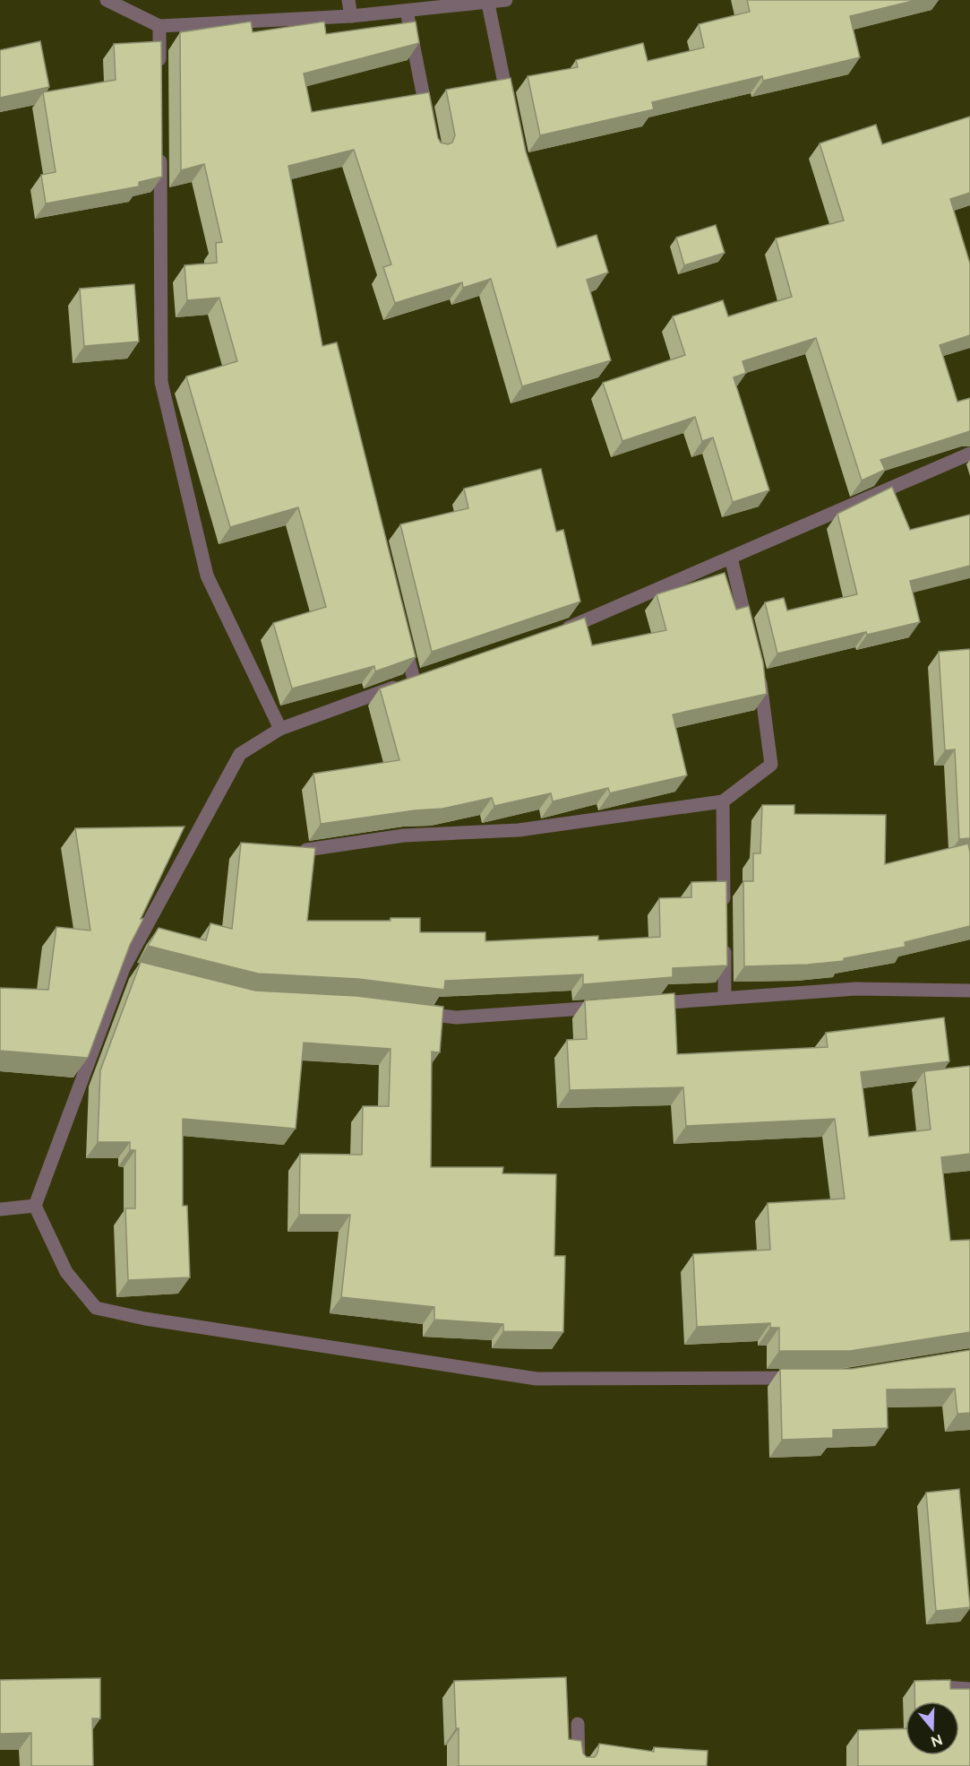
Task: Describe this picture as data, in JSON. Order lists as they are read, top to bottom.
{
  "north": "bottom"
}
